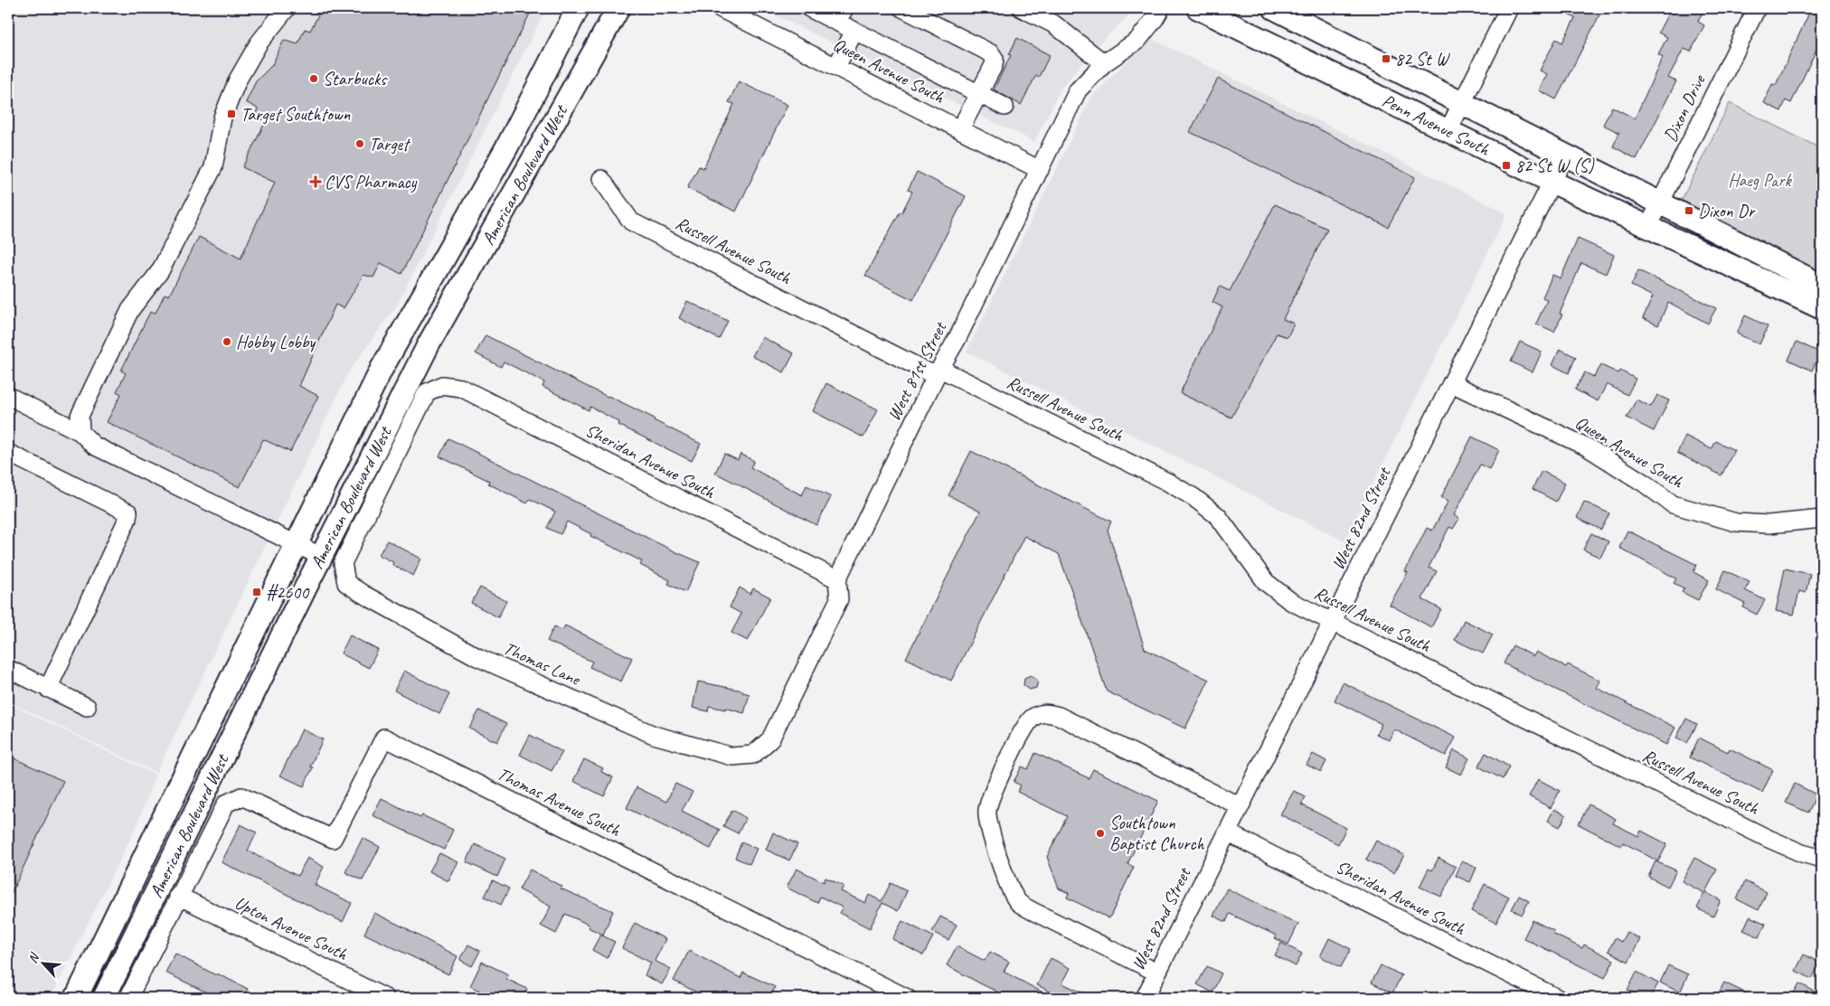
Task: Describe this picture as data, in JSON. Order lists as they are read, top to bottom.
{
  "streets": {
    "main road": ["Penn Avenue South", "American Boulevard West"],
    "street": [
      "Queen Avenue South",
      "Dixon Drive",
      "Russell Avenue South",
      "West 81st Street",
      "Sheridan Avenue South",
      "West 82nd Street",
      "Thomas Lane",
      "Thomas Avenue South",
      "Upton Avenue South"
    ]
  },
  "crossings": [
    ["Queen Avenue South", "West 81st Street"],
    ["Queen Avenue South", "West 82nd Street"],
    ["Dixon Drive", "Penn Avenue South"],
    ["Penn Avenue South", "West 82nd Street"],
    ["Russell Avenue South", "West 81st Street"],
    ["Russell Avenue South", "West 82nd Street"],
    ["West 81st Street", "Sheridan Avenue South"],
    ["West 81st Street", "Thomas Lane"],
    ["Sheridan Avenue South", "West 82nd Street"],
    ["Sheridan Avenue South", "Thomas Lane"],
    ["Thomas Avenue South", "Upton Avenue South"]
  ],
  "parks": ["Haeg Park"],
  "places": {
    "transit": [
      "82 St W",
      "Target Southtown",
      "82 St W (S)",
      "Dixon Dr",
      "#2600"
    ],
    "other": [
      "Starbucks",
      "Target",
      "Hobby Lobby",
      "Southtown Baptist Church"
    ],
    "health": ["CVS Pharmacy"]
  },
  "north": "top left"
}
